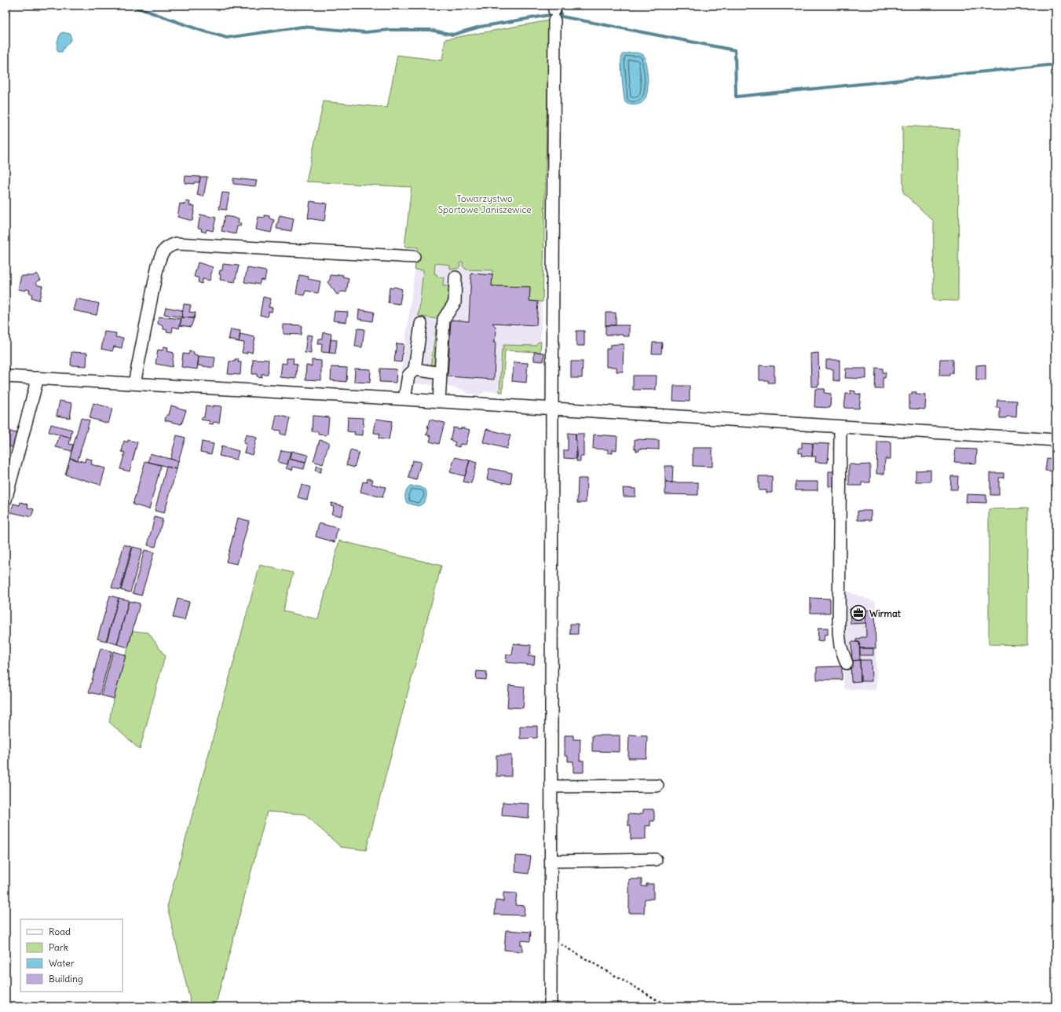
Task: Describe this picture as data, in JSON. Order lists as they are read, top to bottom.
{
  "parks": ["Towarzystwo Sportowe Janiszewice"],
  "places": {
    "office": ["Wirmat"]
  },
  "legend": [
    "Road",
    "Park",
    "Water",
    "Building"
  ]
}
